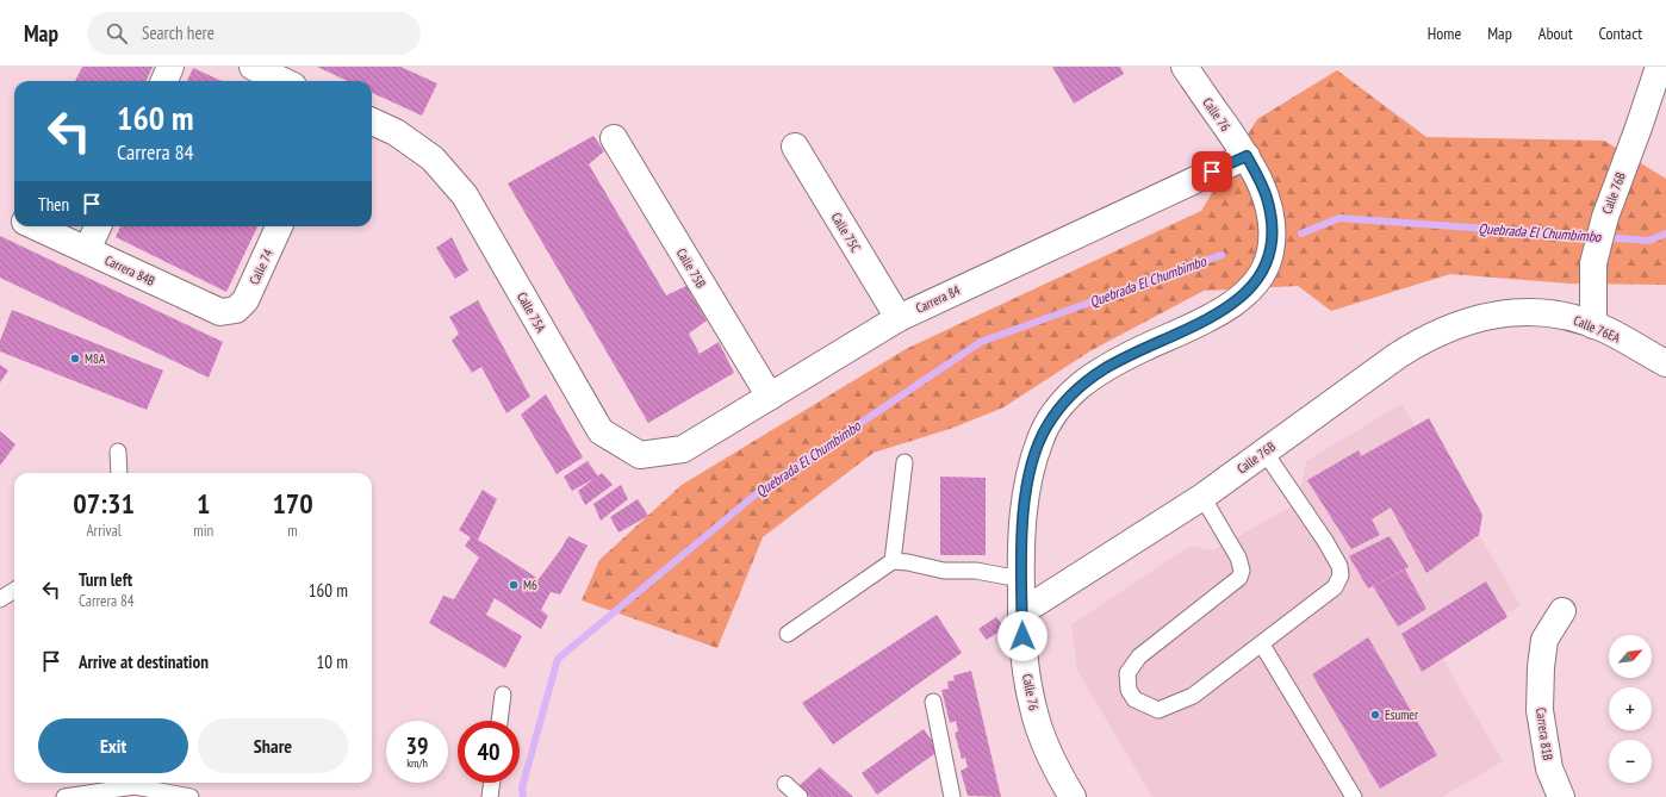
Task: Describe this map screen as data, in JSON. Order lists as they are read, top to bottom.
{
  "streets": {
    "street": [
      "Calle 76",
      "Calle 76B",
      "Calle 75C",
      "Calle 74",
      "Calle 75B",
      "Carrera 84B",
      "Carrera 84",
      "Calle 75A",
      "Calle 76EA",
      "Carrera 81B"
    ]
  },
  "crossings": [
    ["Calle 76", "Calle 76B"],
    ["Calle 76", "Carrera 84"],
    ["Calle 76B", "Calle 76EA"],
    ["Calle 75C", "Carrera 84"],
    ["Calle 74", "Carrera 84B"],
    ["Calle 75B", "Carrera 84"],
    ["Carrera 84", "Calle 75A"]
  ],
  "water": ["Quebrada El Chumbimbo"],
  "places": ["M8A", "M6", "Esumer"],
  "north": "top right",
  "page": {
    "header": "Map",
    "search": "Search here",
    "nav": [
      "Home",
      "Map",
      "About",
      "Contact"
    ],
    "turn": ["160 m", "Carrera 84"],
    "then": "Then",
    "eta": [
      "07:31",
      "Arrival",
      "1",
      "min",
      "170",
      "m"
    ],
    "list": [
      {
        "name": "Turn left",
        "note": "Carrera 84",
        "value": "160 m"
      },
      {
        "name": "Arrive at destination",
        "value": "10 m"
      }
    ],
    "map_buttons": ["+", "−"],
    "buttons": ["Exit", "Share"],
    "speed": "39 km/h",
    "limit": "40"
  }
}
